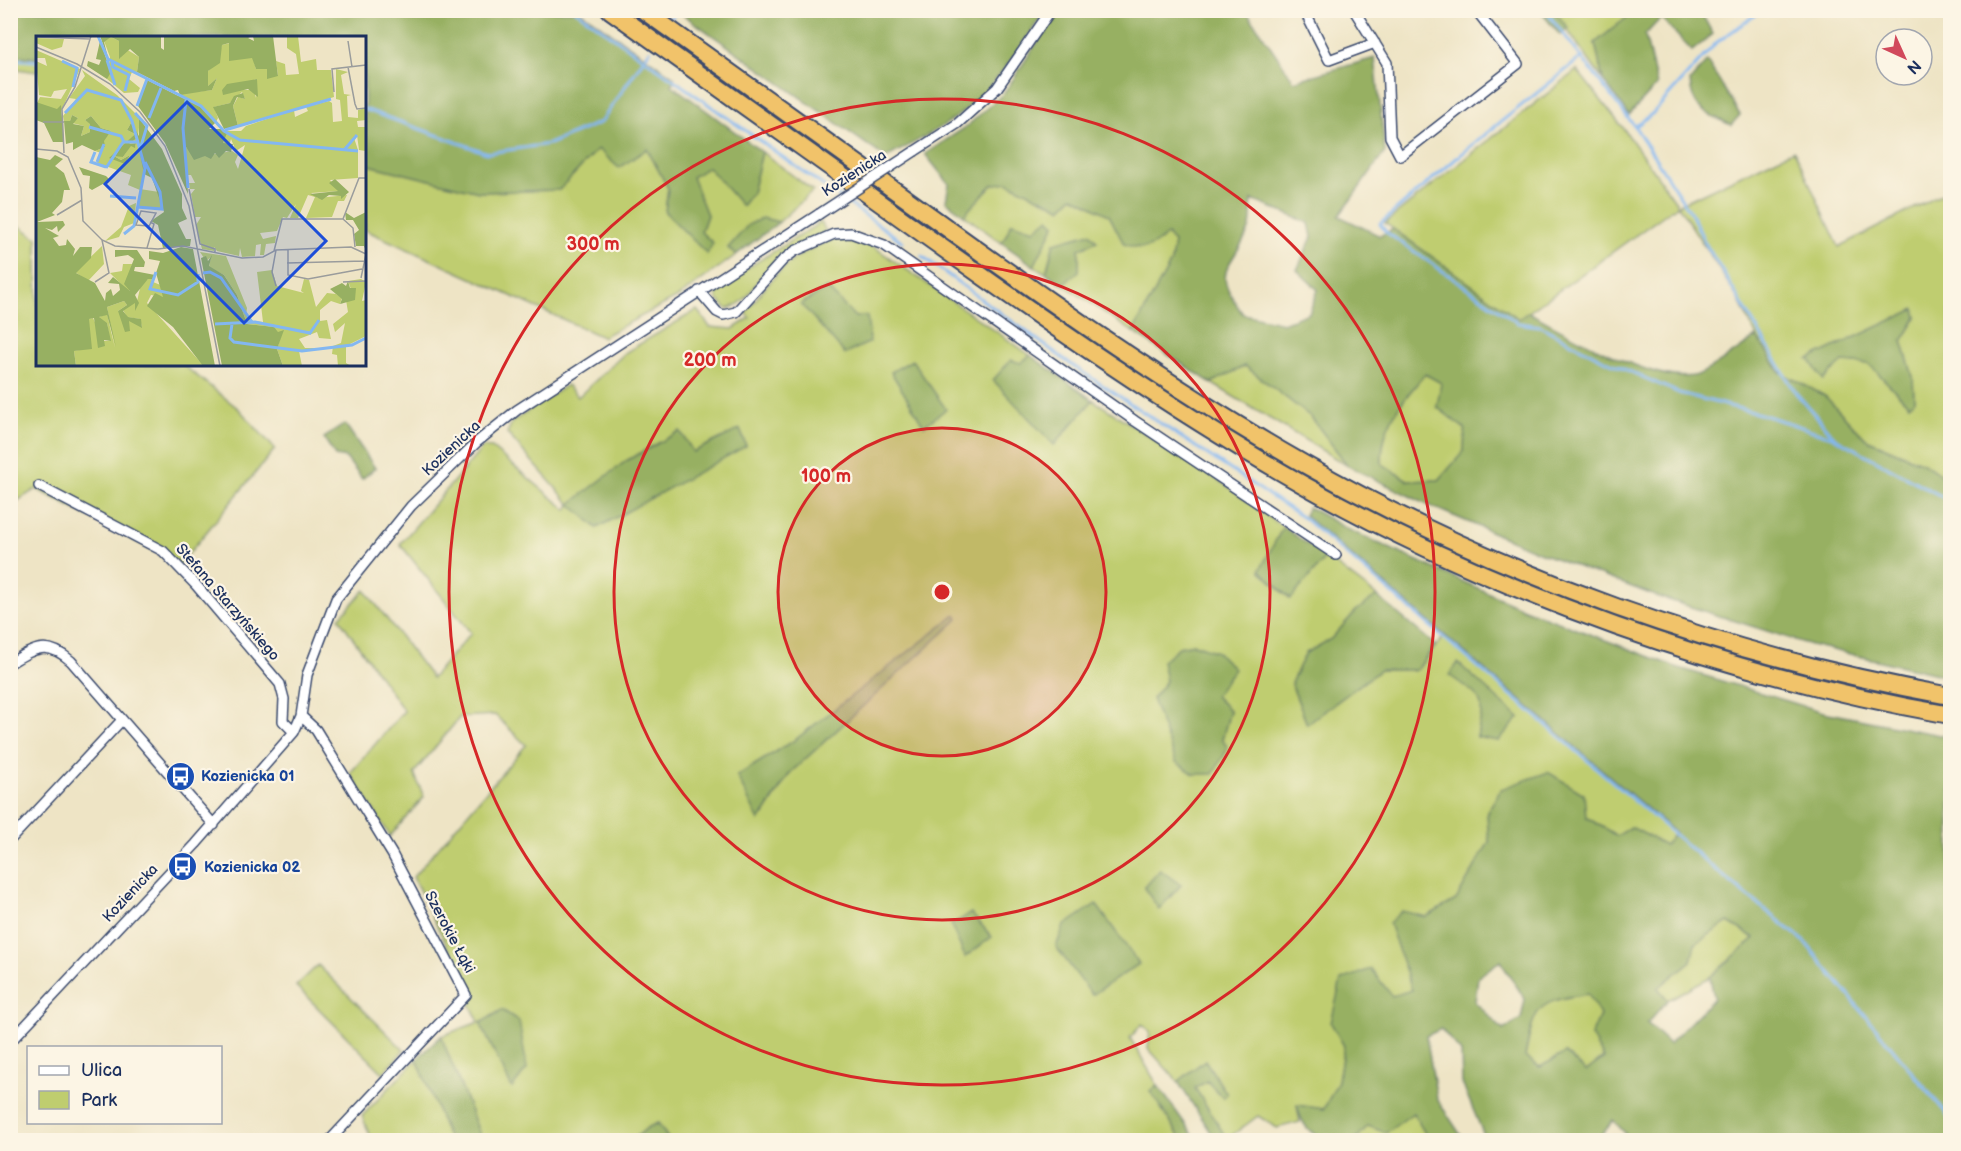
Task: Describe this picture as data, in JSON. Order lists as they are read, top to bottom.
{
  "streets": {
    "street": ["Kozienicka", "Stefana Starzyńskiego", "Szerokie Łąki"]
  },
  "crossings": [
    ["Kozienicka", "Stefana Starzyńskiego"],
    ["Kozienicka", "Szerokie Łąki"]
  ],
  "places": {
    "bus stop": ["Kozienicka 01", "Kozienicka 02"]
  },
  "legend": ["Ulica", "Park"],
  "north": "bottom right",
  "rings": ["300 m", "200 m", "100 m"]
}
